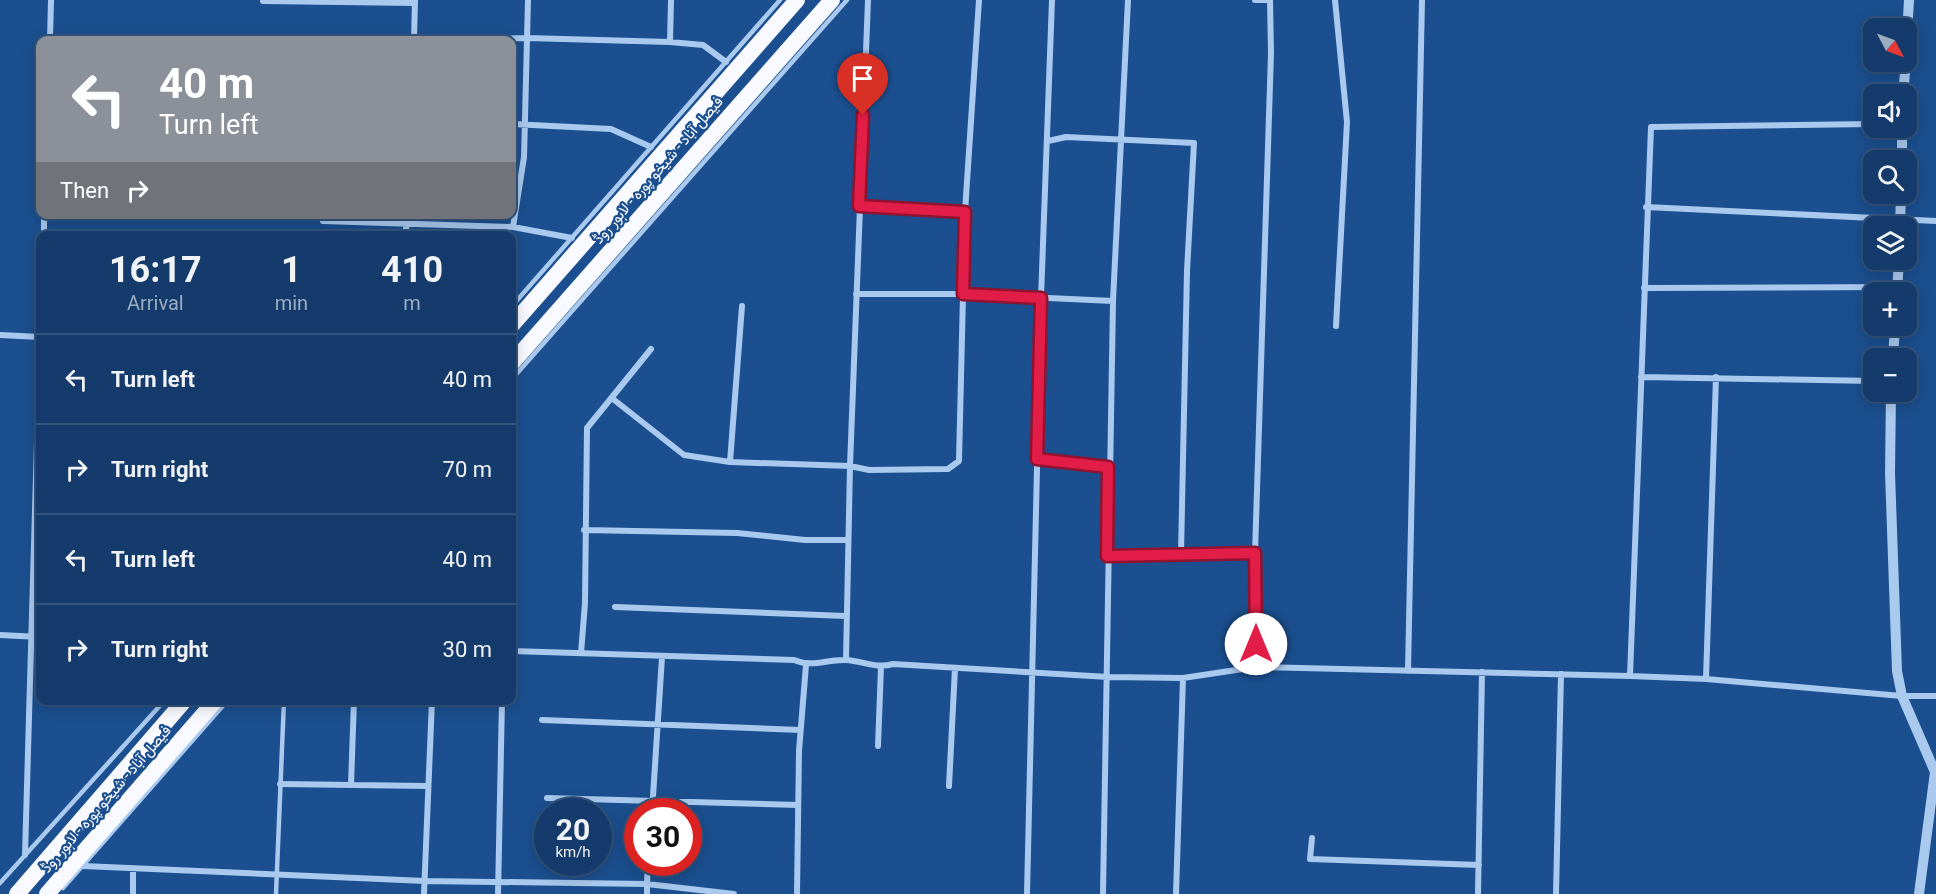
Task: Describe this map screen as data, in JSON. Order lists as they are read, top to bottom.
{
  "streets": {
    "highway": ["فیصل آباد - شیخو پورہ - لاہور روڈ"]
  },
  "north": "bottom right",
  "page": {
    "map_buttons": ["+", "−"],
    "turn": ["40 m", "Turn left"],
    "then": "Then",
    "eta": [
      "16:17",
      "Arrival",
      "1",
      "min",
      "410",
      "m"
    ],
    "list": [
      {
        "name": "Turn left",
        "value": "40 m"
      },
      {
        "name": "Turn right",
        "value": "70 m"
      },
      {
        "name": "Turn left",
        "value": "40 m"
      },
      {
        "name": "Turn right",
        "value": "30 m"
      }
    ],
    "speed": "20 km/h",
    "limit": "30"
  }
}
